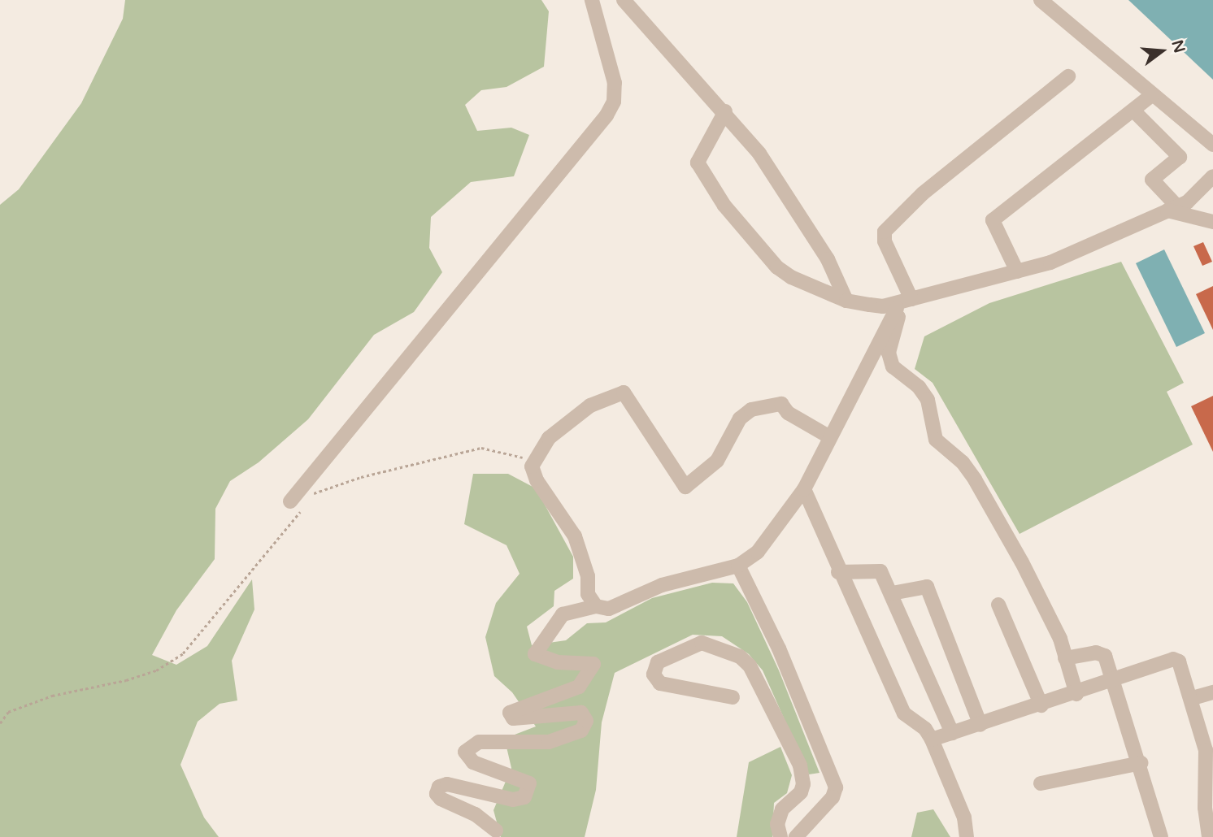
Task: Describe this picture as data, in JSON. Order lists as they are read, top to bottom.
{
  "north": "right"
}
